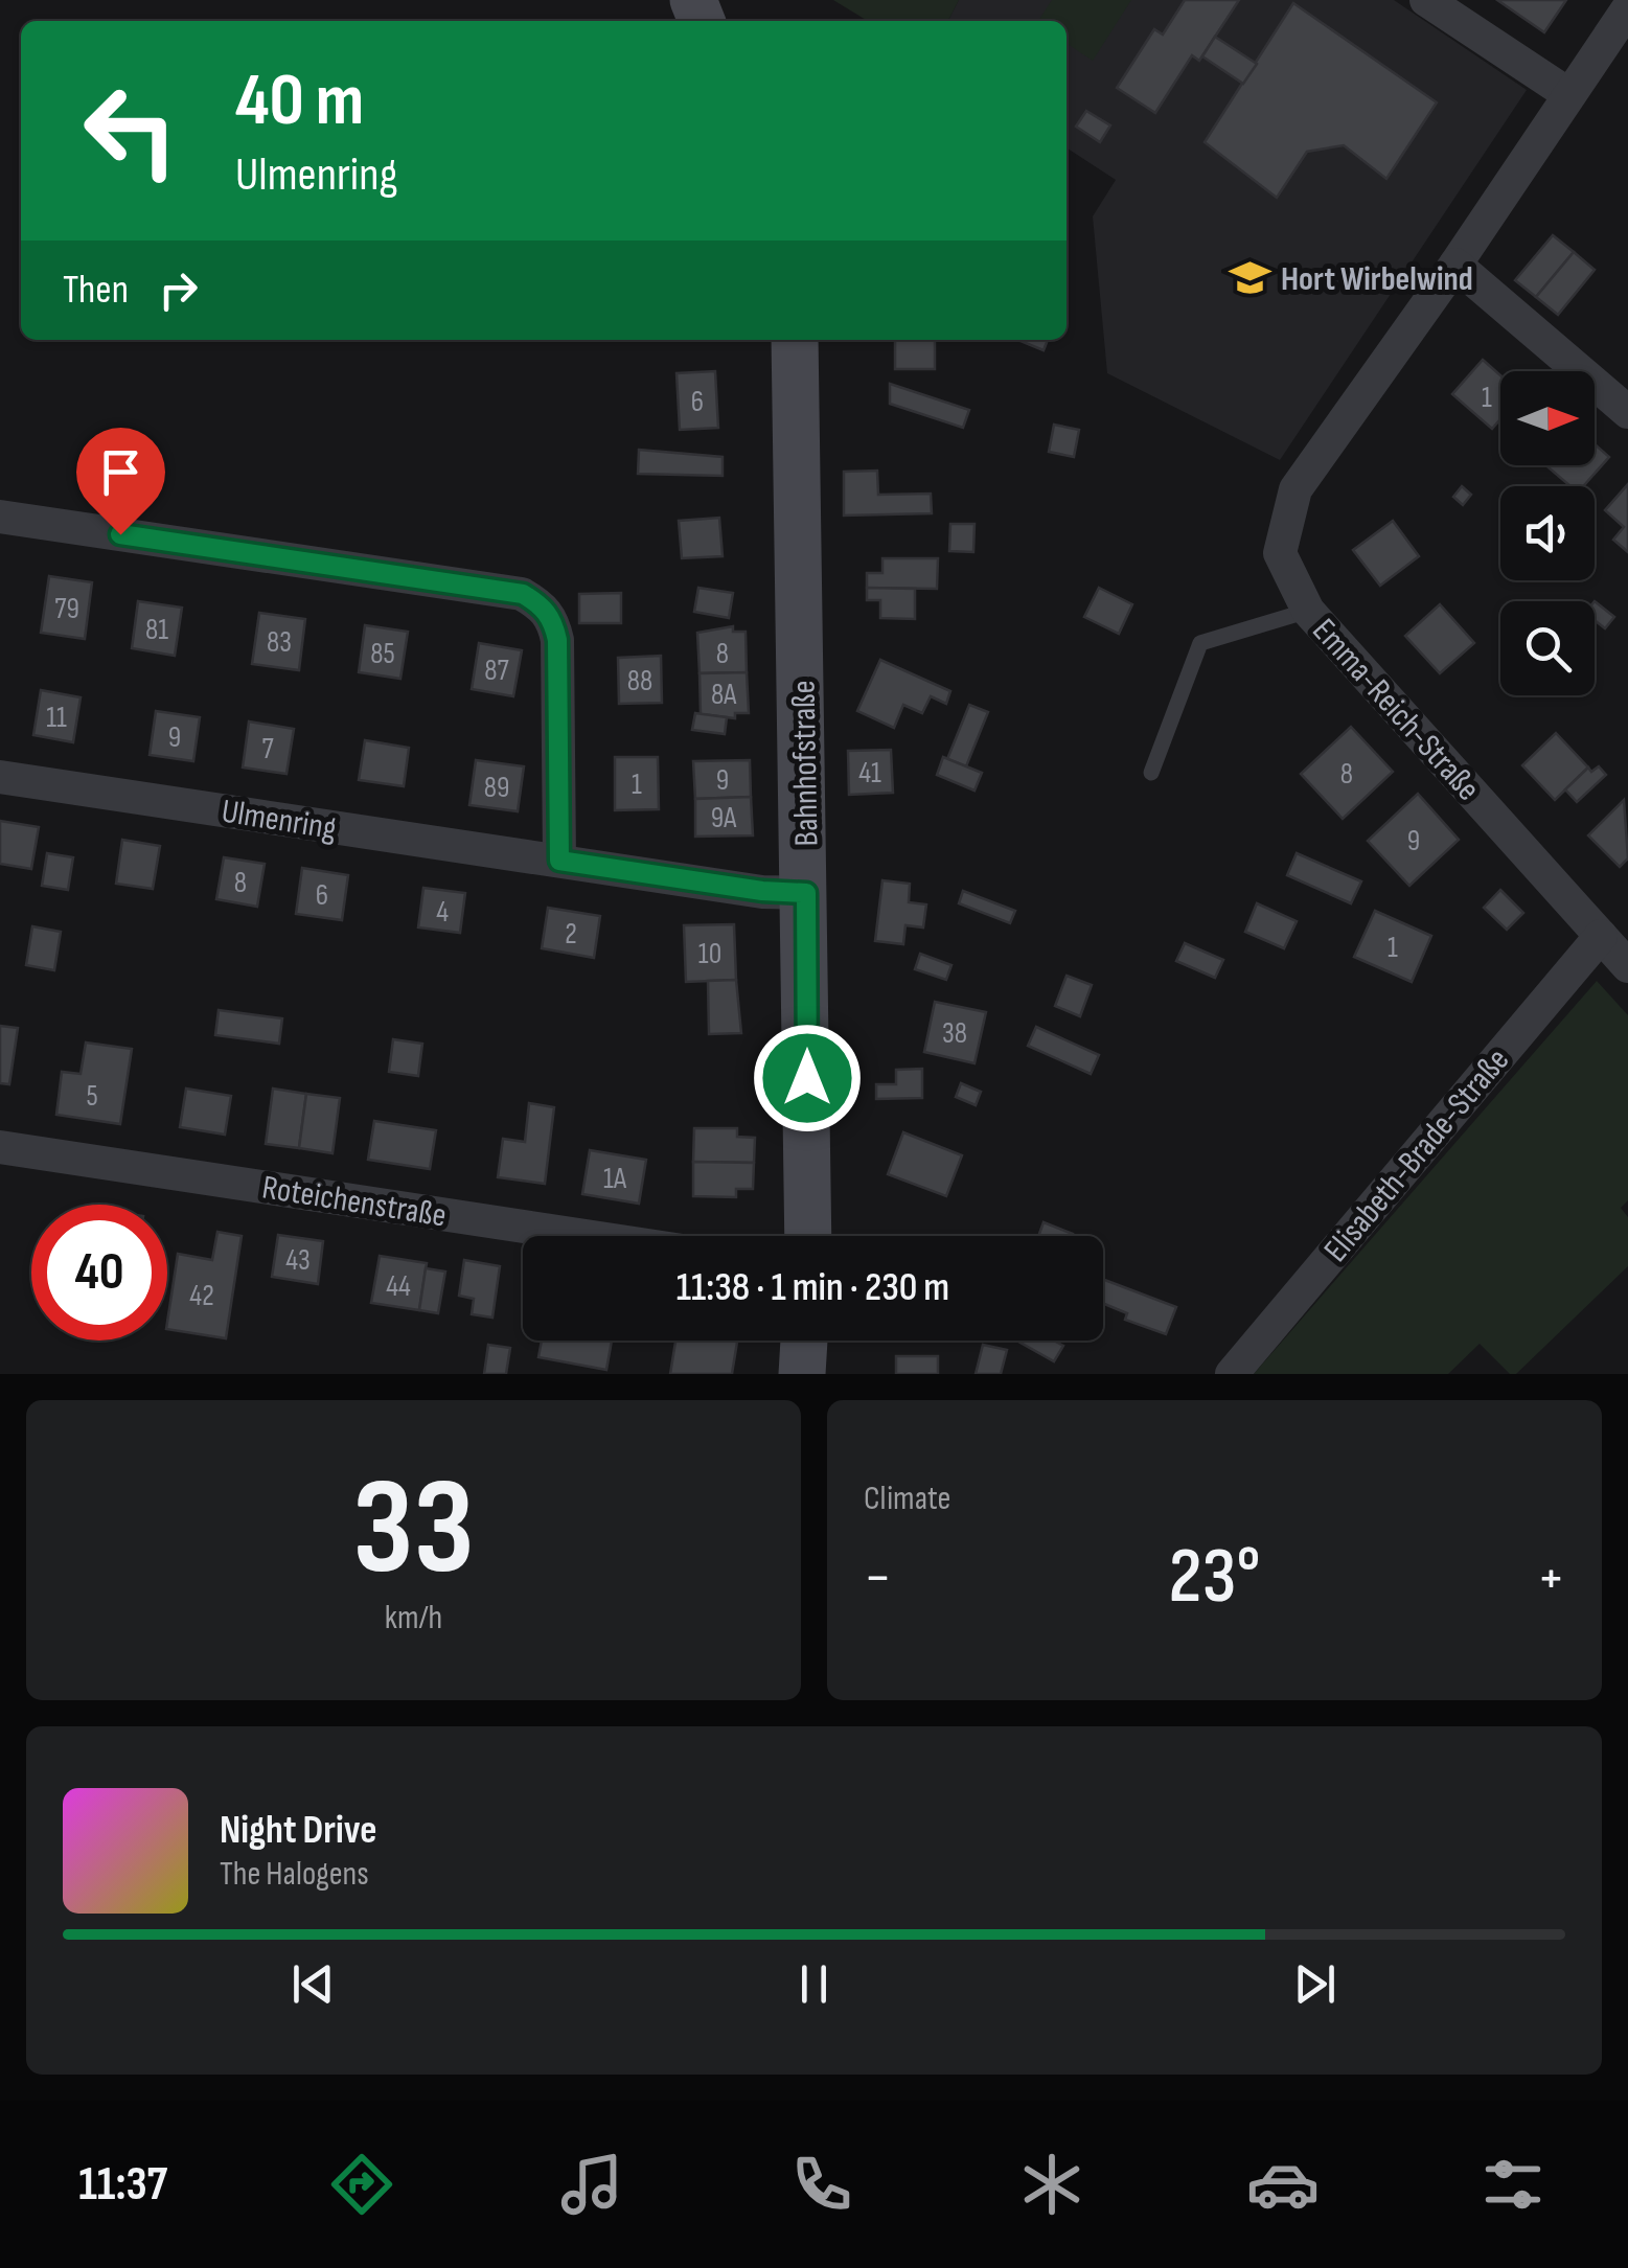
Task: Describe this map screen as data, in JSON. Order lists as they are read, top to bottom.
{
  "streets": {
    "street": [
      "Emma-Reich-Straße",
      "Bahnhofstraße",
      "Ulmenring",
      "Elisabeth-Brade-Straße",
      "Roteichenstraße"
    ]
  },
  "crossings": [
    ["Emma-Reich-Straße", "Elisabeth-Brade-Straße"],
    ["Bahnhofstraße", "Ulmenring"]
  ],
  "places": {
    "school or university": ["Hort Wirbelwind"]
  },
  "house_numbers": [
    "1",
    "6",
    "79",
    "81",
    "83",
    "85",
    "8",
    "87",
    "88",
    "8A",
    "11",
    "9",
    "7",
    "41",
    "8",
    "9",
    "1",
    "89",
    "9A",
    "9",
    "8",
    "6",
    "4",
    "2",
    "1",
    "10",
    "38",
    "5",
    "1A",
    "43",
    "44",
    "42"
  ],
  "north": "right",
  "page": {
    "turn": ["40 m", "Ulmenring"],
    "then": "Then",
    "limit": "40",
    "trip": "11:38 · 1 min · 230 m",
    "tile": [
      ["33", "km/h"],
      "Climate"
    ],
    "heat": ["−", "23°", "+"],
    "song": ["Night Drive", "The Halogens"],
    "tabs": "11:37"
  }
}
